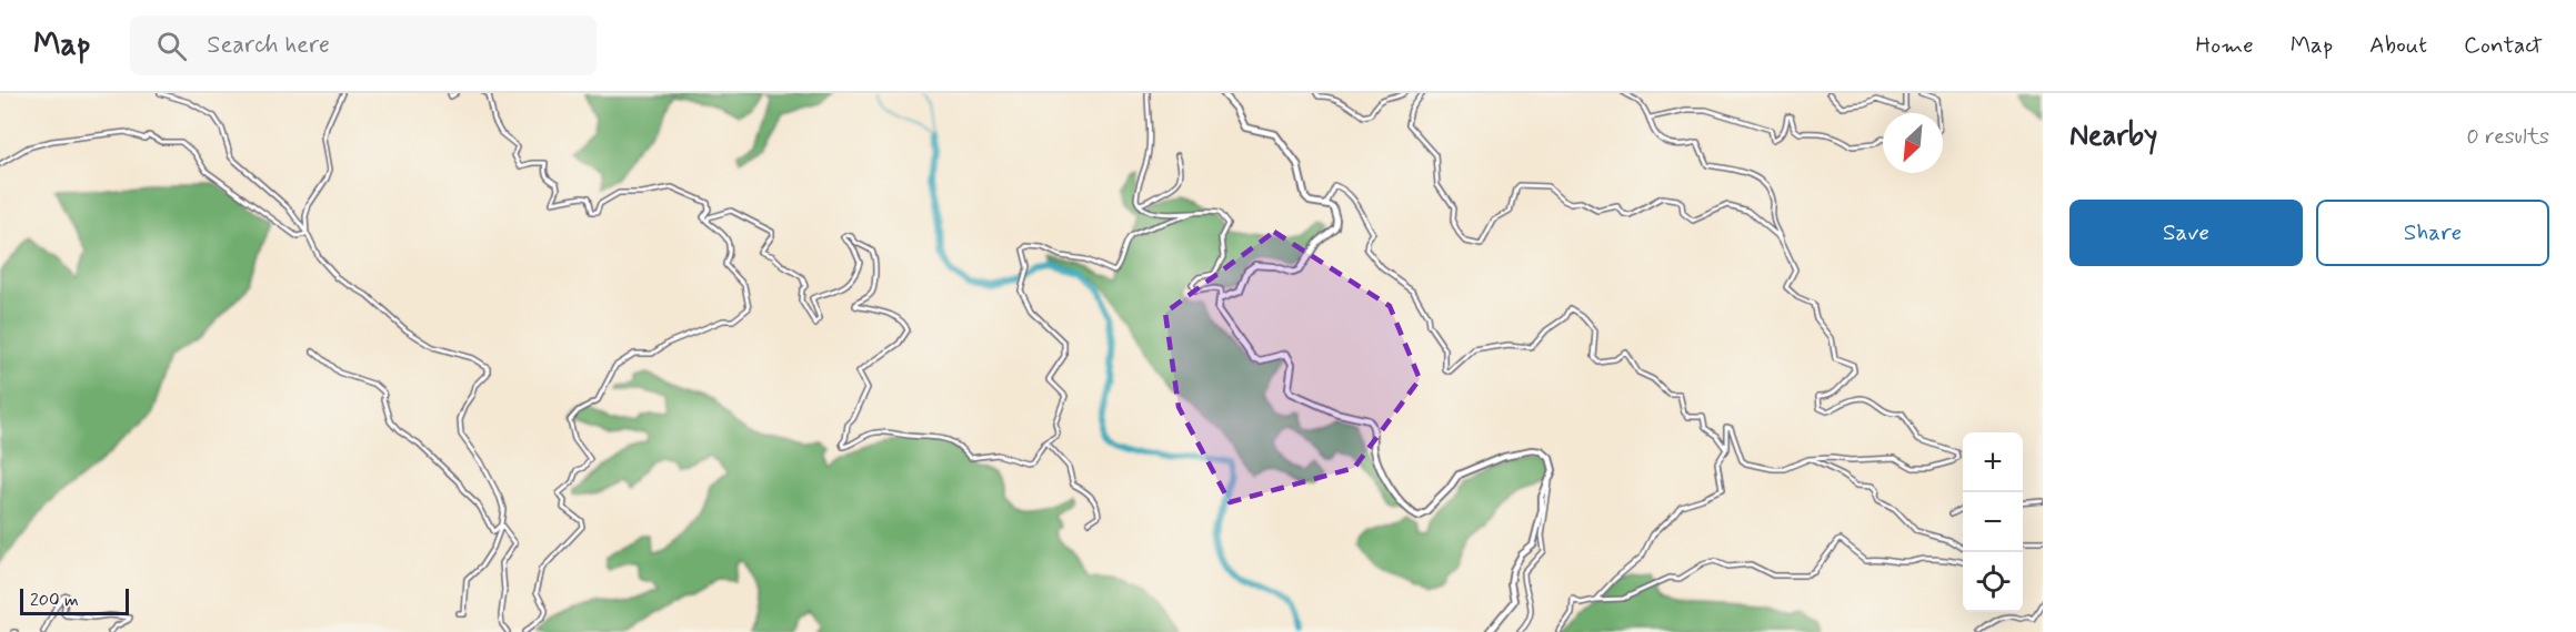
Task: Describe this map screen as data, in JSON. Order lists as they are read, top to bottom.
{
  "scale_bar": "200 m",
  "north": "bottom left",
  "page": {
    "header": "Map",
    "search": "Search here",
    "nav": [
      "Home",
      "Map",
      "About",
      "Contact"
    ],
    "heading": ["Nearby", "0 results"],
    "buttons": ["Save", "Share"],
    "map_buttons": ["+", "−"],
    "scale": "200 m"
  }
}
